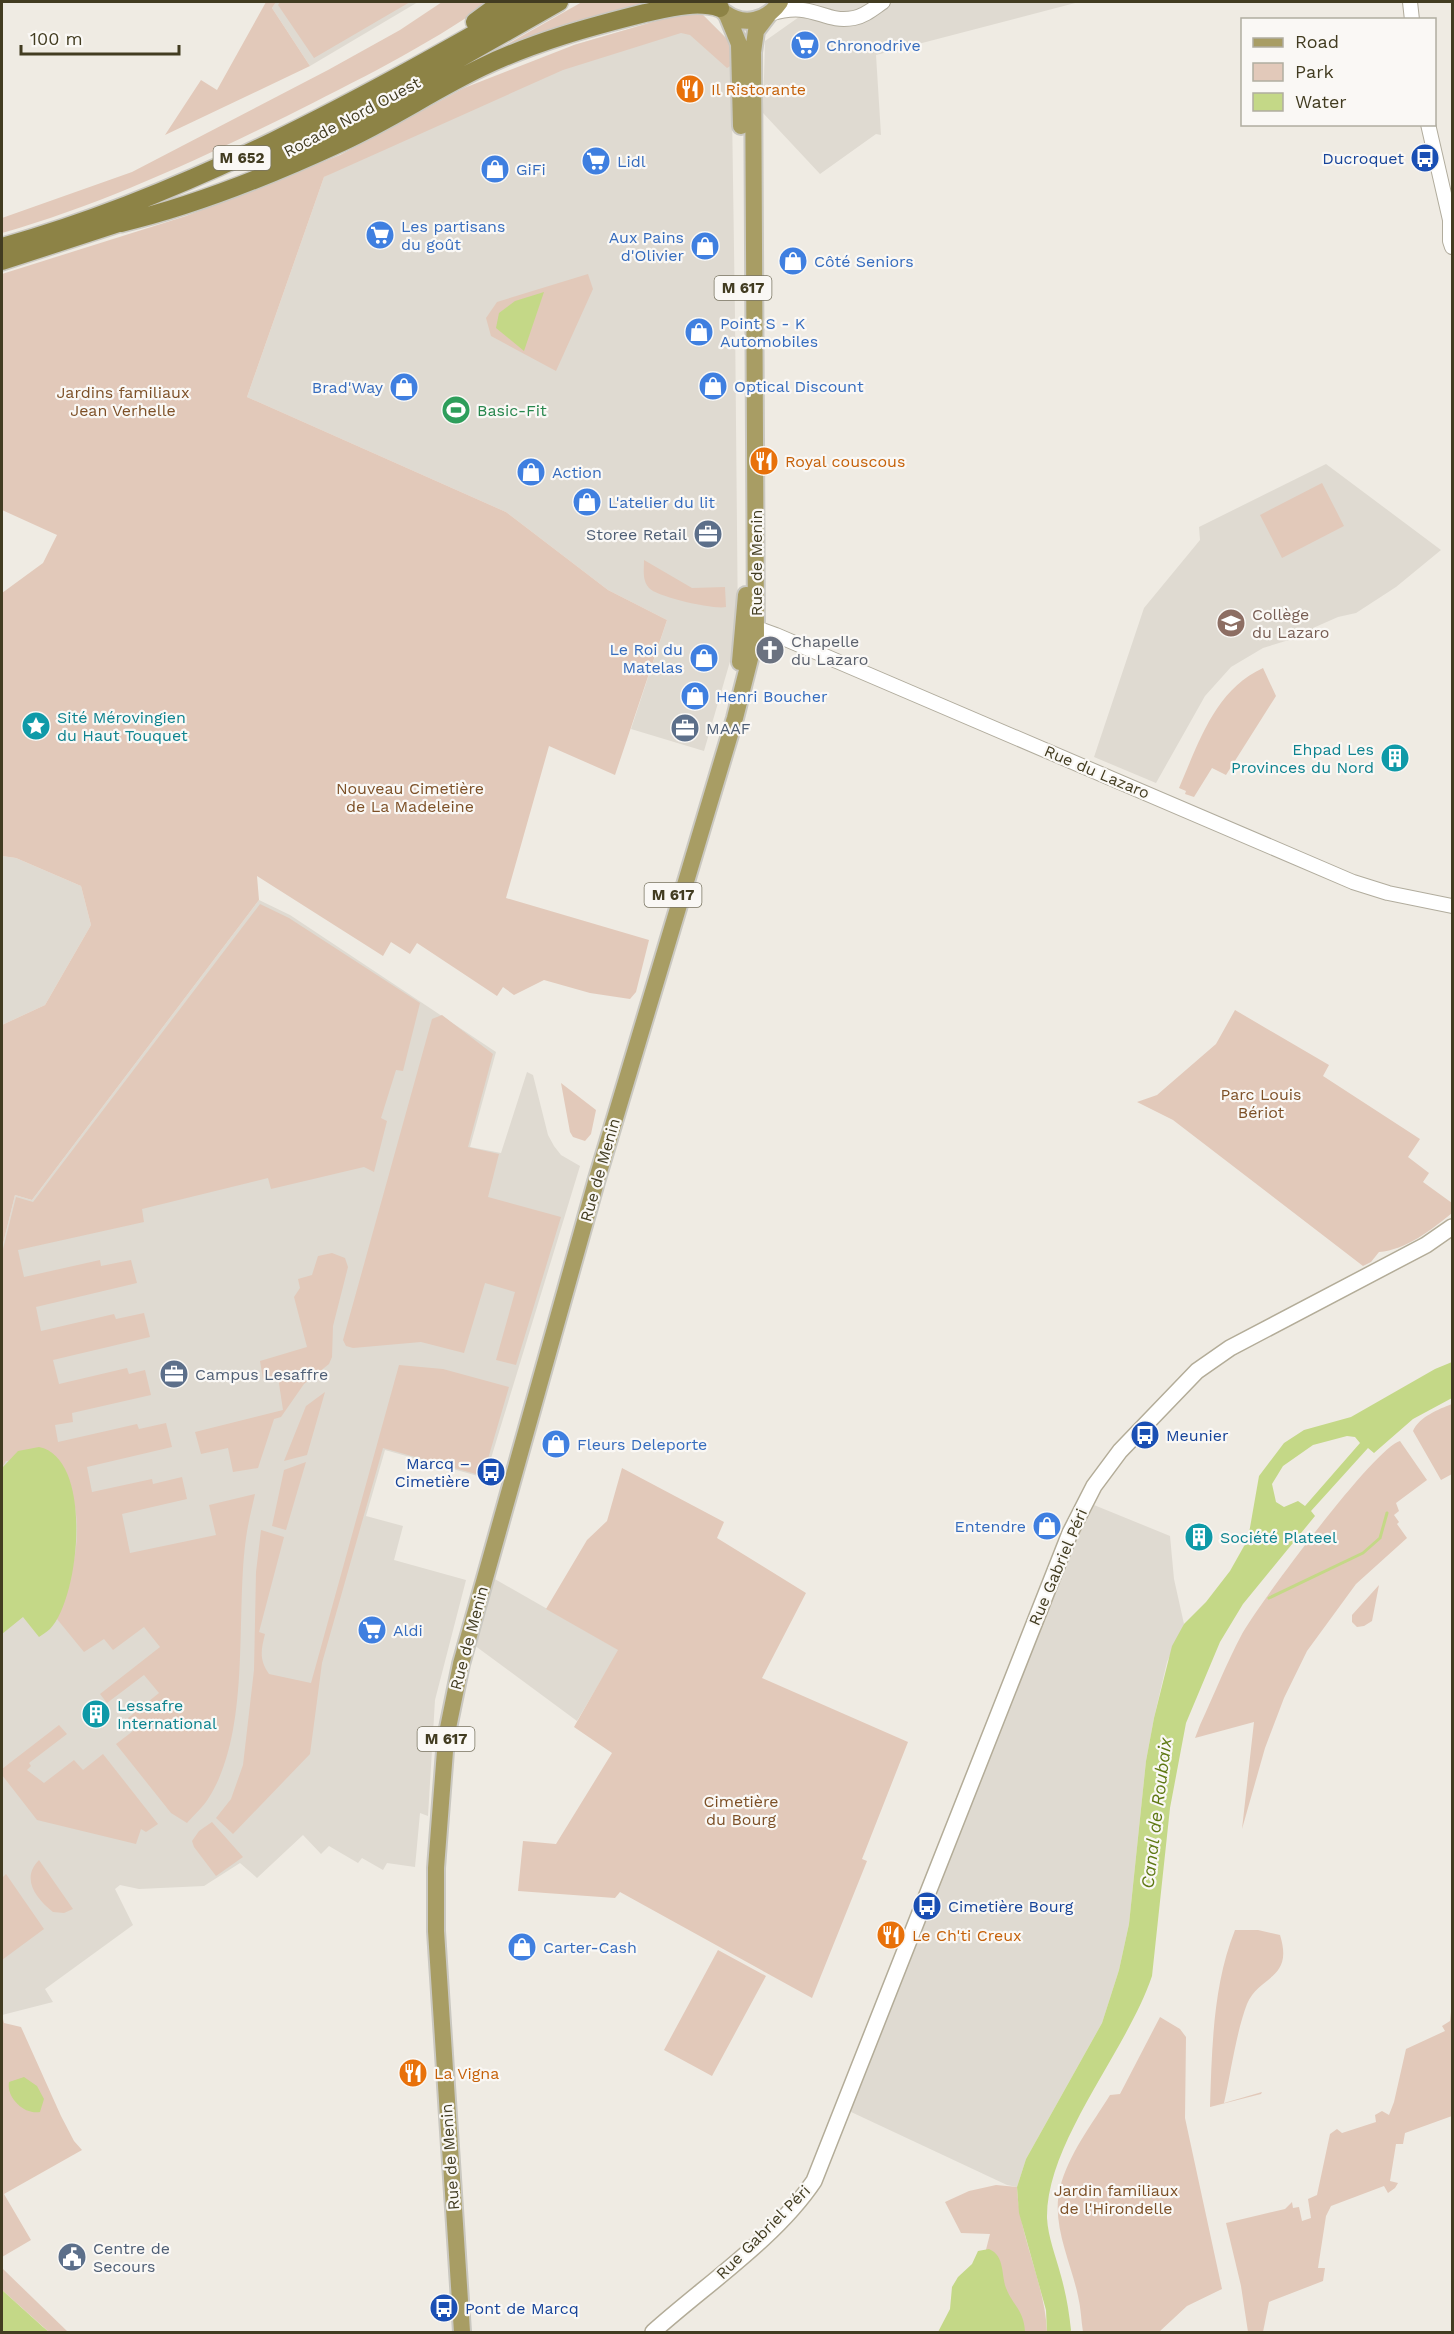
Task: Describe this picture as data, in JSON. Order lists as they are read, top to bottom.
{
  "streets": {
    "highway": ["Rocade Nord Ouest", "M 652"],
    "main road": ["M 617", "Rue de Menin", "Rue Gabriel Péri"],
    "street": ["Rue du Lazaro"]
  },
  "crossings": [
    ["Rue de Menin", "Rue du Lazaro"]
  ],
  "water": ["Canal de Roubaix"],
  "parks": [
    "Jardins familiaux Jean Verhelle",
    "Nouveau Cimetière de La Madeleine",
    "Parc Louis Bériot",
    "Cimetière du Bourg",
    "Jardin familiaux de l'Hirondelle"
  ],
  "places": {
    "supermarket": [
      "Chronodrive",
      "Lidl",
      "Les partisans du goût",
      "Aldi"
    ],
    "restaurant": [
      "Il Ristorante",
      "Royal couscous",
      "Le Ch'ti Creux",
      "La Vigna"
    ],
    "bus stop": [
      "Ducroquet",
      "Meunier",
      "Marcq – Cimetière",
      "Cimetière Bourg",
      "Pont de Marcq"
    ],
    "shop": [
      "GiFi",
      "Aux Pains d'Olivier",
      "Côté Seniors",
      "Point S - K Automobiles",
      "Optical Discount",
      "Brad'Way",
      "Action",
      "L'atelier du lit",
      "Le Roi du Matelas",
      "Henri Boucher",
      "Fleurs Deleporte",
      "Entendre",
      "Carter-Cash"
    ],
    "sports": ["Basic-Fit"],
    "office": ["Storee Retail", "MAAF", "Campus Lesaffre"],
    "school or university": ["Collège du Lazaro"],
    "church": ["Chapelle du Lazaro"],
    "place": ["Sité Mérovingien du Haut Touquet"],
    "building": ["Ehpad Les Provinces du Nord", "Société Plateel", "Lessafre International"],
    "public building": ["Centre de Secours"]
  },
  "legend": ["Road", "Park", "Water"],
  "scale_bar": "100 m"
}
